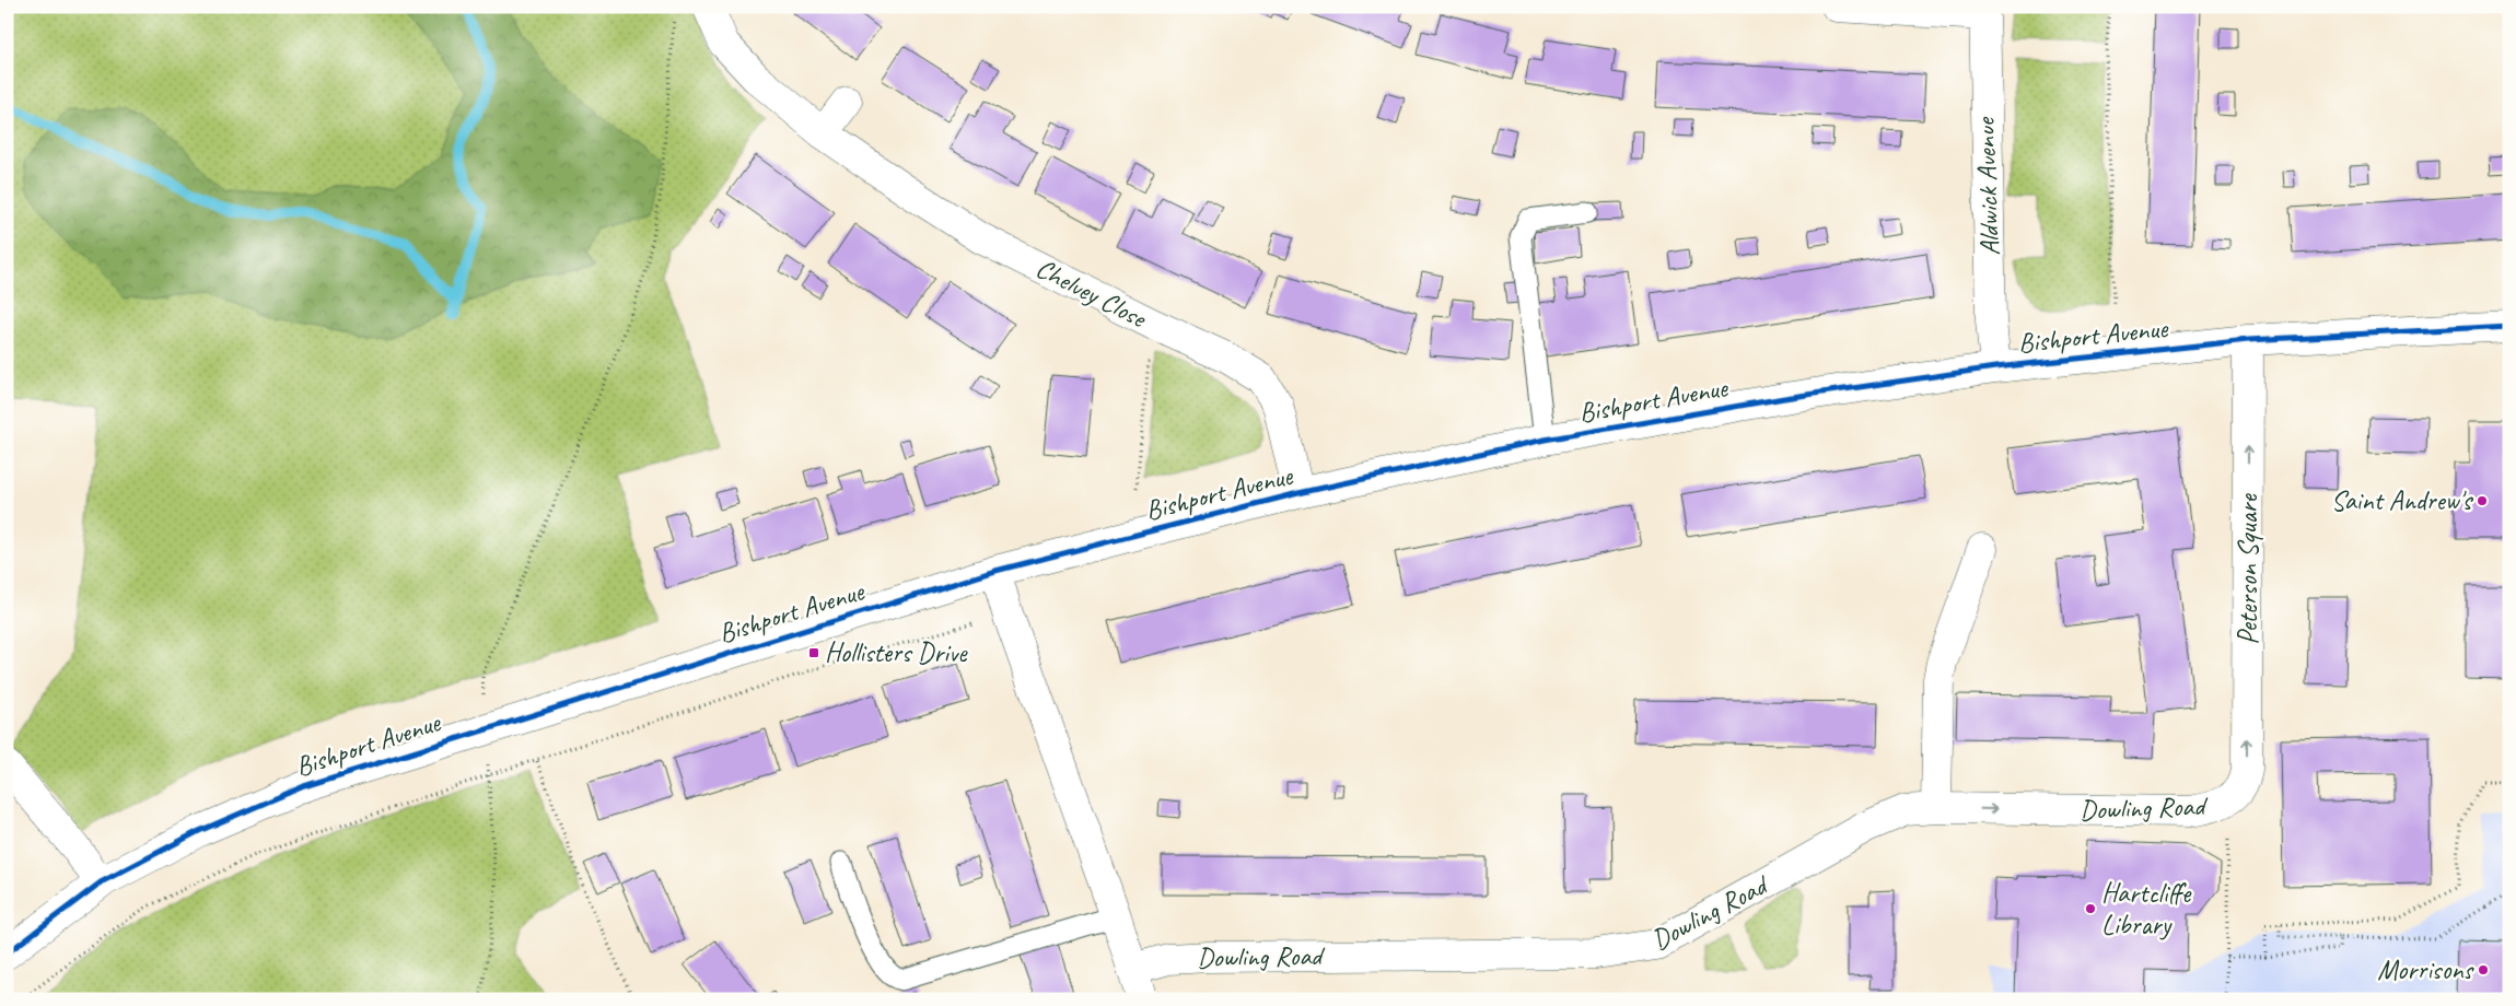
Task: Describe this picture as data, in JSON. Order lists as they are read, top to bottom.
{
  "streets": {
    "street": [
      "Aldwick Avenue",
      "Chelvey Close",
      "Bishport Avenue",
      "Peterson Square",
      "Dowling Road"
    ]
  },
  "crossings": [
    ["Aldwick Avenue", "Bishport Avenue"],
    ["Chelvey Close", "Bishport Avenue"],
    ["Bishport Avenue", "Peterson Square"],
    ["Peterson Square", "Dowling Road"]
  ],
  "one_way": ["Peterson Square"],
  "places": {
    "other": ["Saint Andrew's", "Hartcliffe Library", "Morrisons"],
    "transit": ["Hollisters Drive"]
  }
}
